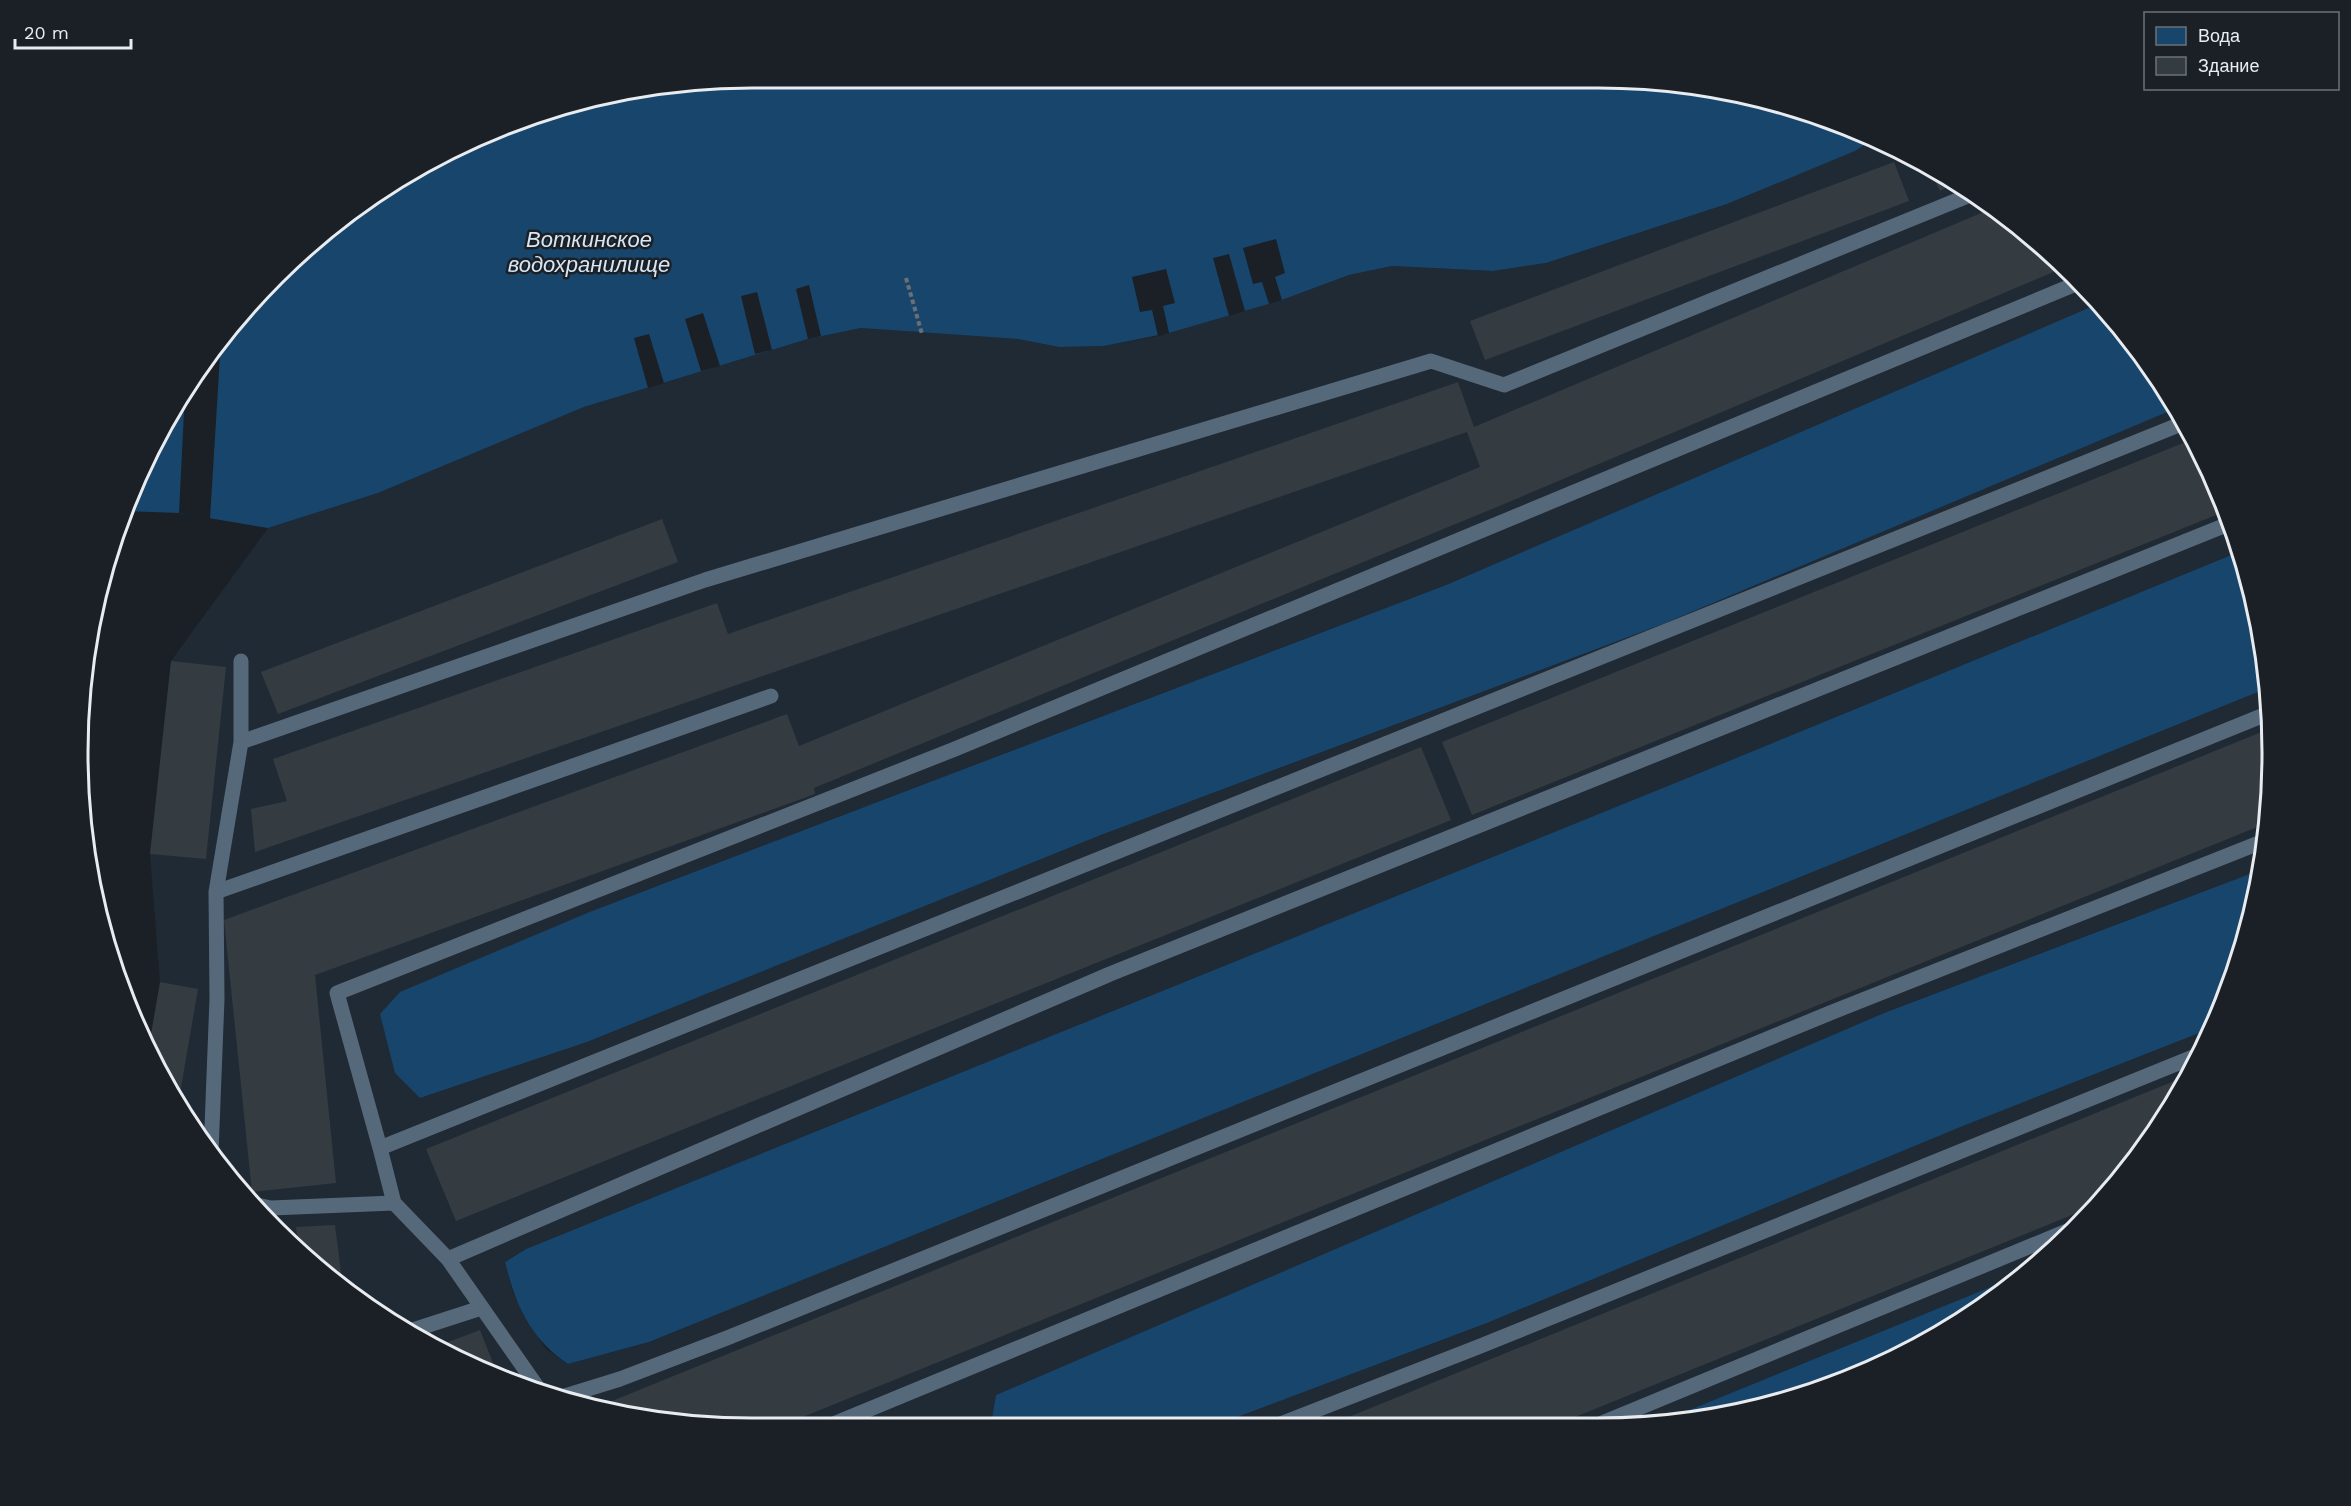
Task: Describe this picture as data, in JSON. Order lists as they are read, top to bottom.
{
  "water": ["Воткинское водохранилище"],
  "legend": ["Вода", "Здание"],
  "scale_bar": "20 m"
}
